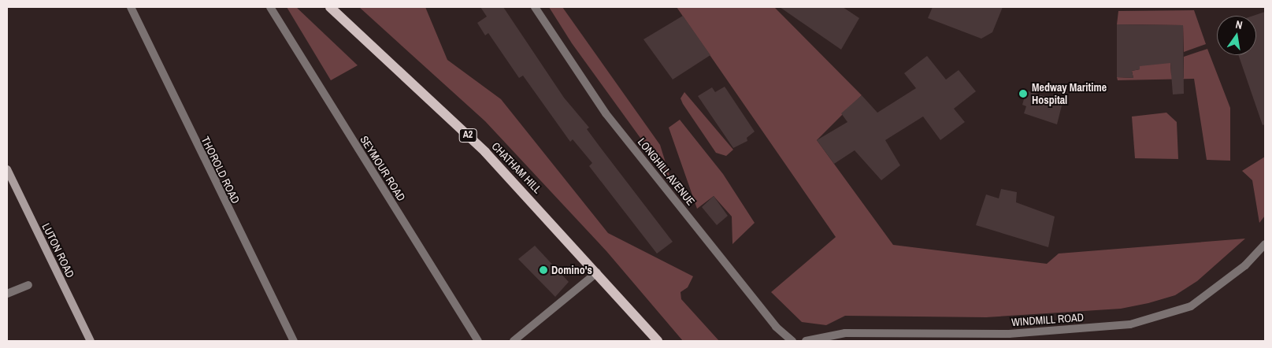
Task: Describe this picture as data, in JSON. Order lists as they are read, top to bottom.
{
  "streets": {
    "main road": ["A2", "CHATHAM HILL"],
    "street": [
      "SEYMOUR ROAD",
      "THOROLD ROAD",
      "LONGHILL AVENUE",
      "LUTON ROAD",
      "WINDMILL ROAD"
    ]
  },
  "places": ["Medway Maritime Hospital", "Domino's"],
  "north": "top"
}
